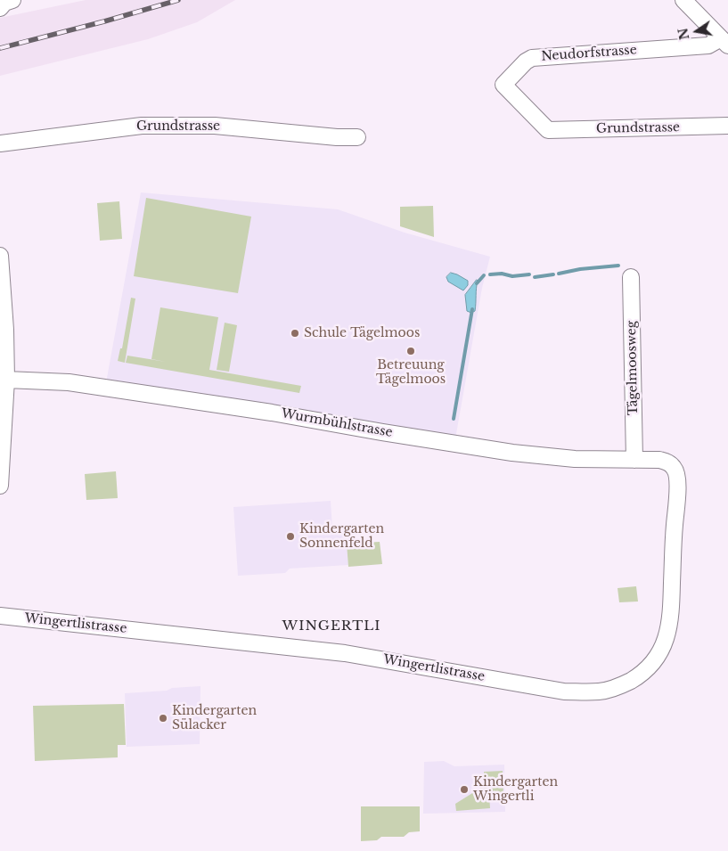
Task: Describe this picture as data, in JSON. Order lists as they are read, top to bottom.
{
  "streets": {
    "street": [
      "Neudorfstrasse",
      "Grundstrasse",
      "Tägelmoosweg",
      "Wurmbühlstrasse",
      "Wingertlistrasse"
    ]
  },
  "crossings": [
    ["Neudorfstrasse", "Grundstrasse"],
    ["Tägelmoosweg", "Wurmbühlstrasse"],
    ["Wurmbühlstrasse", "Wingertlistrasse"]
  ],
  "districts": ["WINGERTLI"],
  "places": [
    "Schule Tägelmoos",
    "Betreuung Tägelmoos",
    "Kindergarten Sonnenfeld",
    "Kindergarten Sülacker",
    "Kindergarten Wingertli"
  ],
  "north": "left"
}
